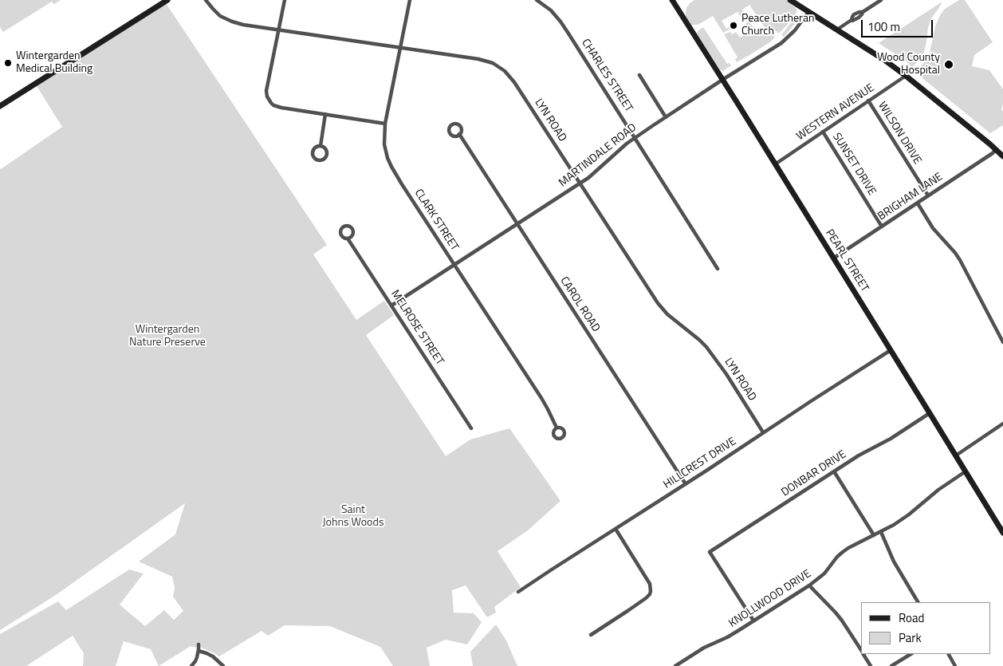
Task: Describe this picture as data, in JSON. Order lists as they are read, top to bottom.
{
  "streets": {
    "street": [
      "CHARLES STREET",
      "WESTERN AVENUE",
      "LYN ROAD",
      "WILSON DRIVE",
      "MARTINDALE ROAD",
      "SUNSET DRIVE",
      "BRIGHAM LANE",
      "CLARK STREET",
      "PEARL STREET",
      "CAROL ROAD",
      "MELROSE STREET",
      "HILLCREST DRIVE",
      "DONBAR DRIVE",
      "KNOLLWOOD DRIVE"
    ]
  },
  "crossings": [
    ["CHARLES STREET", "MARTINDALE ROAD"],
    ["WESTERN AVENUE", "WILSON DRIVE"],
    ["WESTERN AVENUE", "SUNSET DRIVE"],
    ["WESTERN AVENUE", "PEARL STREET"],
    ["LYN ROAD", "MARTINDALE ROAD"],
    ["LYN ROAD", "CLARK STREET"],
    ["LYN ROAD", "HILLCREST DRIVE"],
    ["WILSON DRIVE", "BRIGHAM LANE"],
    ["MARTINDALE ROAD", "CLARK STREET"],
    ["MARTINDALE ROAD", "PEARL STREET"],
    ["MARTINDALE ROAD", "CAROL ROAD"],
    ["MARTINDALE ROAD", "MELROSE STREET"],
    ["SUNSET DRIVE", "BRIGHAM LANE"],
    ["BRIGHAM LANE", "PEARL STREET"],
    ["PEARL STREET", "HILLCREST DRIVE"],
    ["PEARL STREET", "DONBAR DRIVE"],
    ["PEARL STREET", "KNOLLWOOD DRIVE"],
    ["CAROL ROAD", "HILLCREST DRIVE"],
    ["DONBAR DRIVE", "KNOLLWOOD DRIVE"]
  ],
  "parks": ["Wintergarden Nature Preserve", "Saint Johns Woods"],
  "places": ["Peace Lutheran Church", "Wintergarden Medical Building", "Wood County Hospital"],
  "legend": ["Road", "Park"],
  "scale_bar": "100 m"
}
